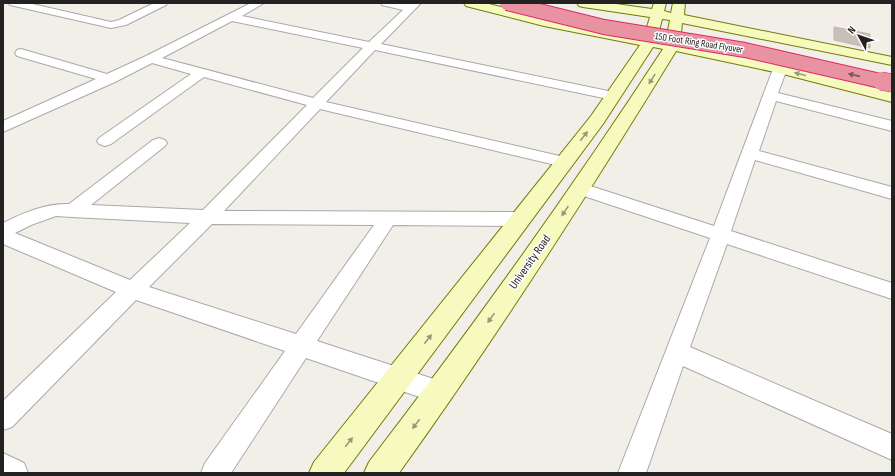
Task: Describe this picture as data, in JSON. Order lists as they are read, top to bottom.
{
  "streets": {
    "highway": ["150 Foot Ring Road Flyover"],
    "street": ["University Road"]
  },
  "north": "top left"
}
